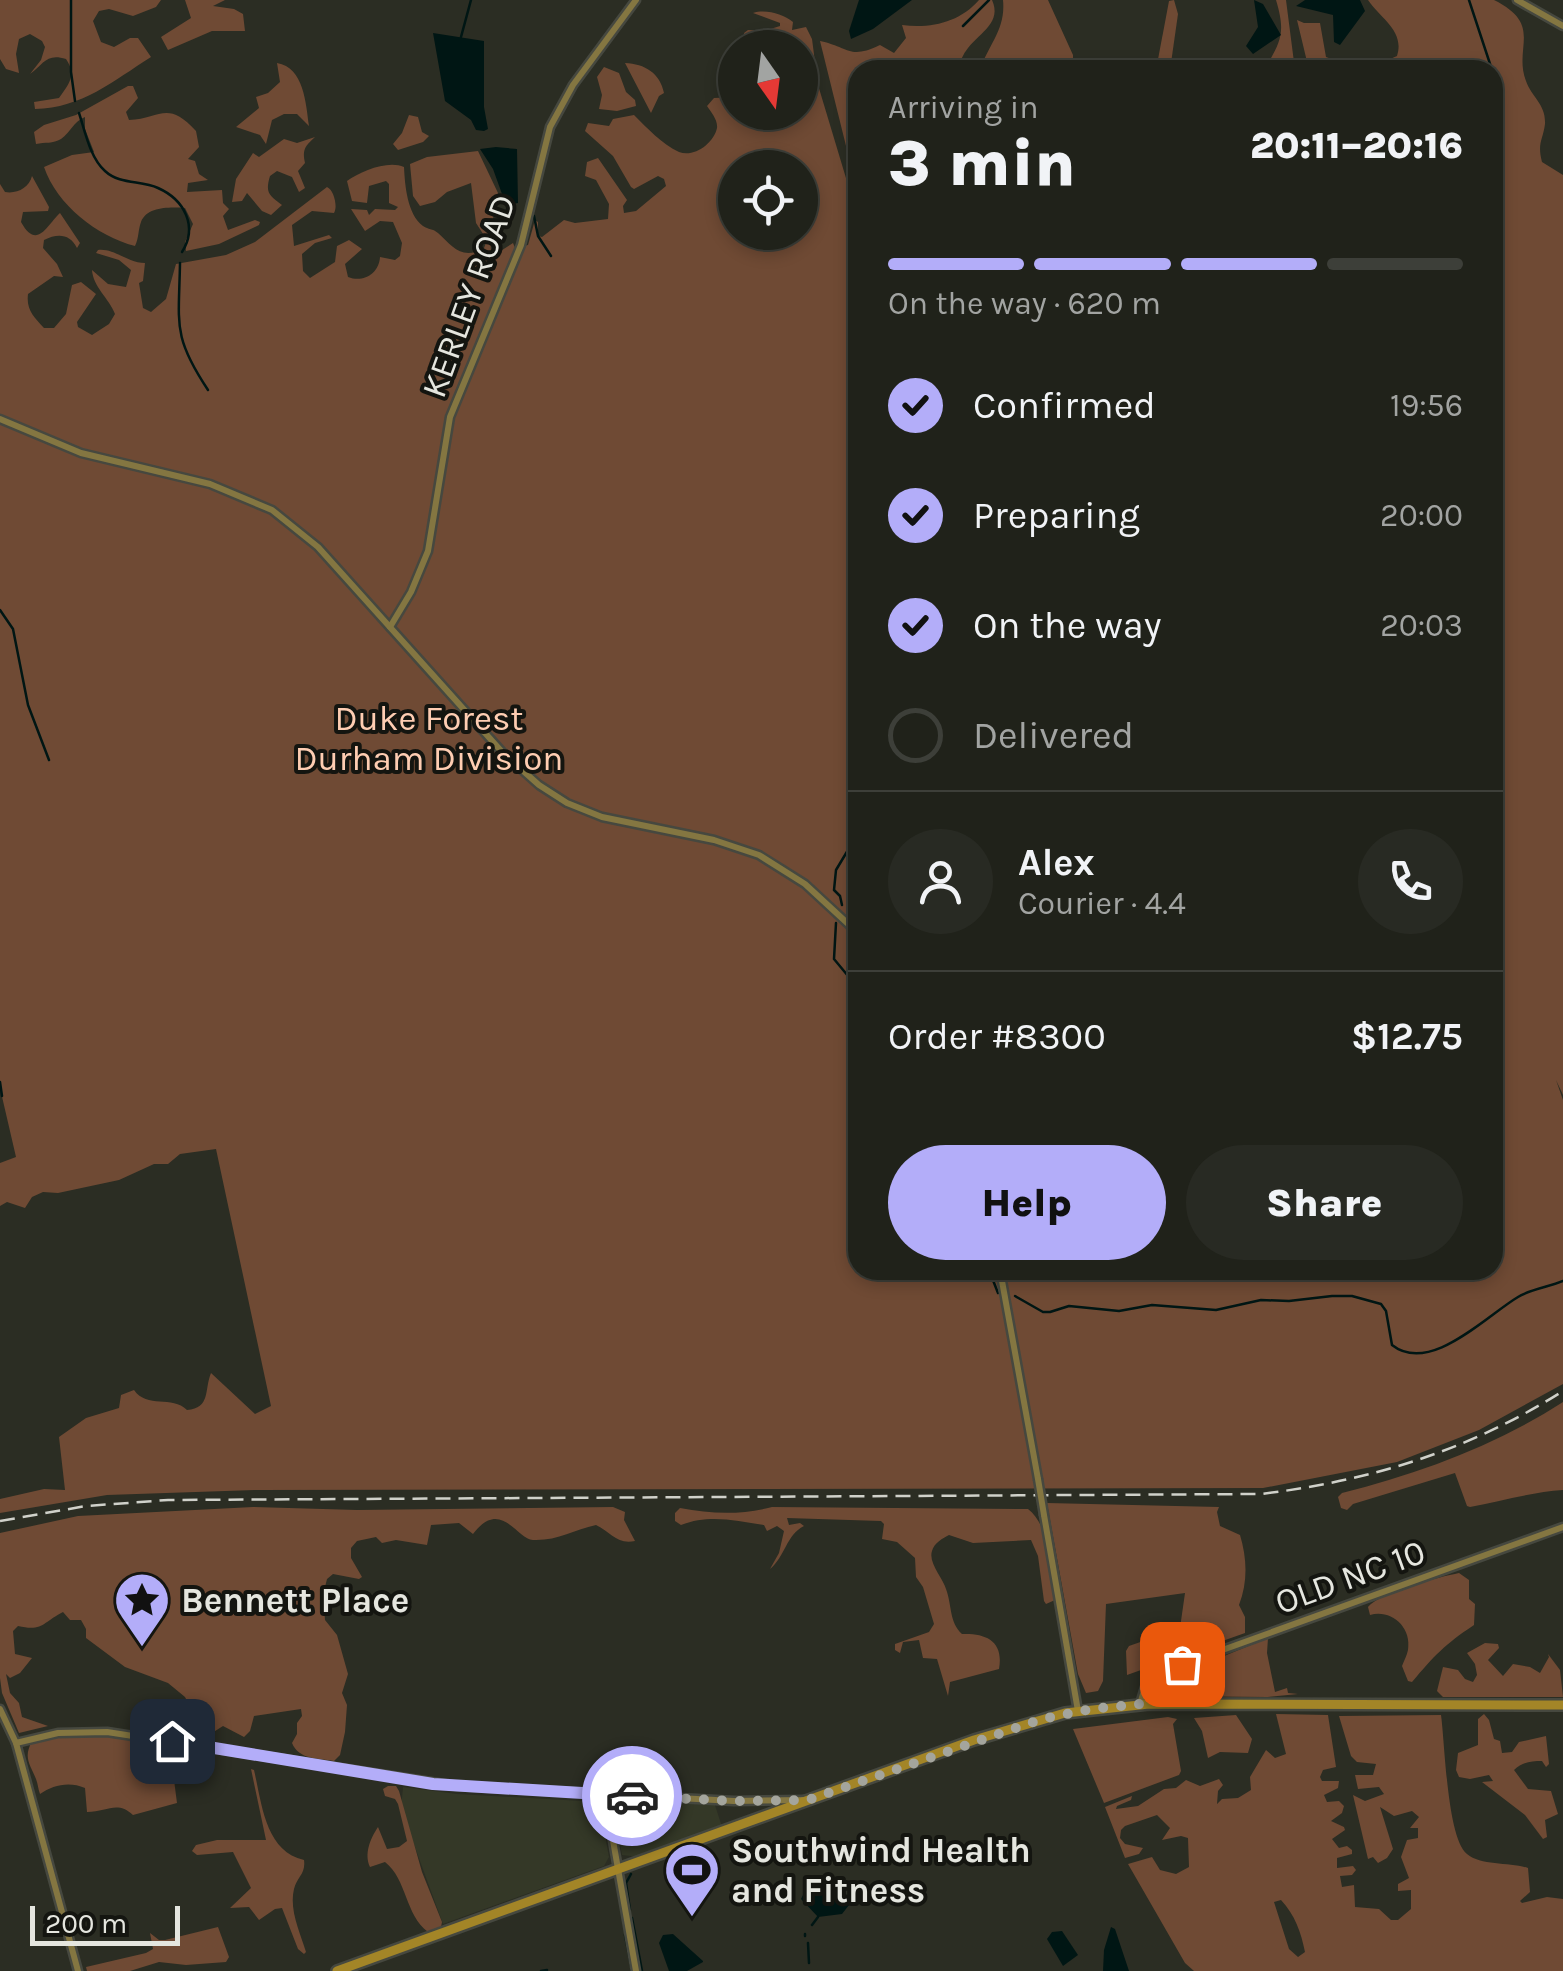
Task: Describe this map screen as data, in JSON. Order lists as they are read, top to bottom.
{
  "streets": {
    "street": ["KERLEY ROAD", "OLD NC 10"]
  },
  "parks": ["Duke Forest Durham Division"],
  "places": {
    "place": ["Bennett Place"],
    "sports": ["Southwind Health and Fitness"]
  },
  "scale_bar": "200 m",
  "north": "bottom",
  "page": {
    "heading": ["3 min", "Arriving in", "20:11–20:16"],
    "panel": [
      "Alex",
      "Courier · 4.4",
      "Order #8300",
      "$12.75"
    ],
    "bar": "On the way · 620 m",
    "list": [
      ["Confirmed", "19:56"],
      ["Preparing", "20:00"],
      ["On the way", "20:03"],
      "Delivered"
    ],
    "buttons": ["Help", "Share"],
    "scale": "200 m"
  }
}
